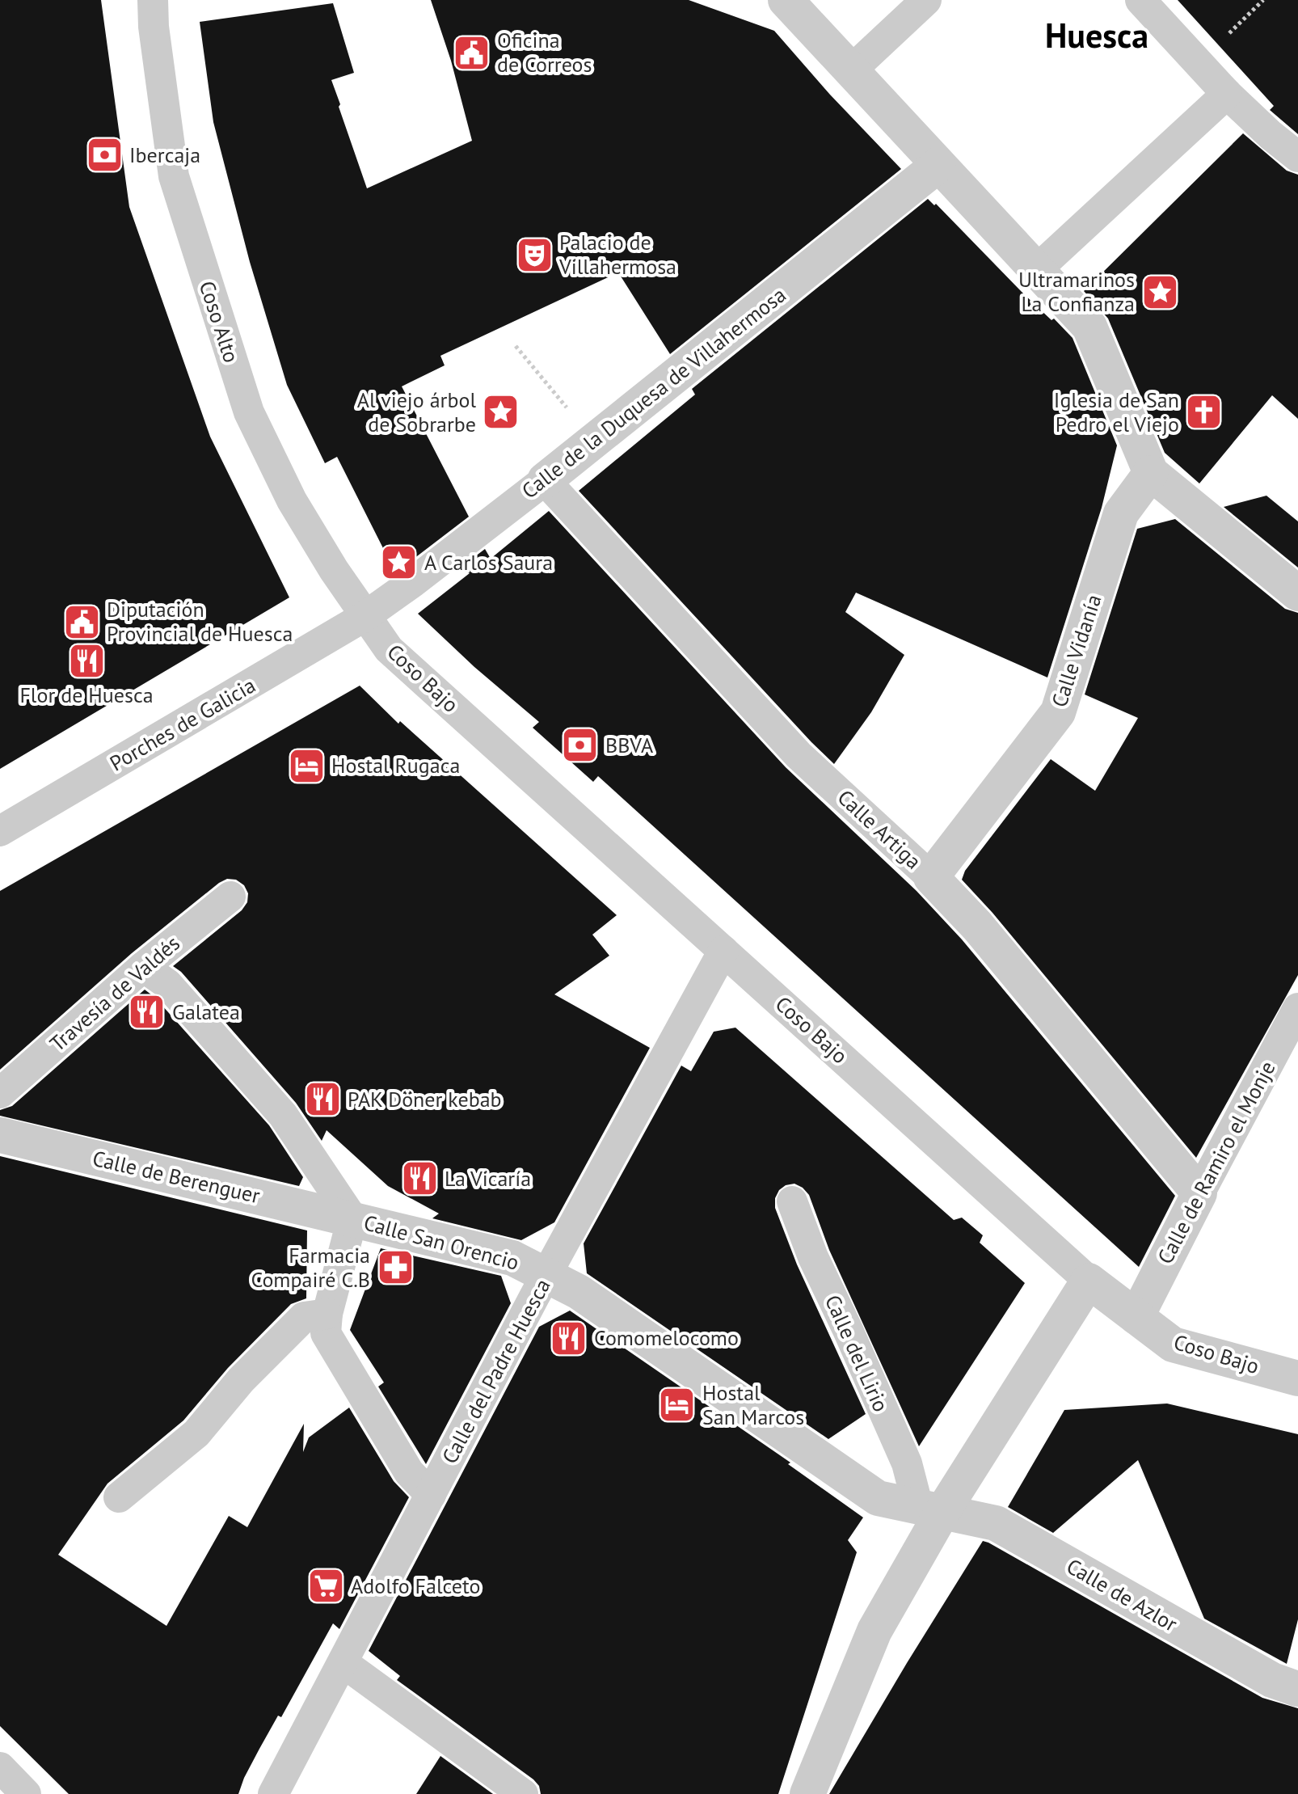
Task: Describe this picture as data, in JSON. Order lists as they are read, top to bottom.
{
  "streets": {
    "street": [
      "Coso Alto",
      "Calle de la Duquesa de Villahermosa",
      "Calle Vidanía",
      "Coso Bajo",
      "Porches de Galicia",
      "Calle Artiga",
      "Travesía de Valdés",
      "Calle de Ramiro el Monje",
      "Calle de Berenguer",
      "Calle San Orencio",
      "Calle del Lirio",
      "Calle del Padre Huesca",
      "Calle de Azlor"
    ]
  },
  "crossings": [
    ["Coso Alto", "Calle de la Duquesa de Villahermosa"],
    ["Coso Alto", "Coso Bajo"],
    ["Coso Alto", "Porches de Galicia"],
    ["Calle de la Duquesa de Villahermosa", "Coso Bajo"],
    ["Calle de la Duquesa de Villahermosa", "Porches de Galicia"],
    ["Calle de la Duquesa de Villahermosa", "Calle Artiga"],
    ["Calle Vidanía", "Calle Artiga"],
    ["Coso Bajo", "Porches de Galicia"],
    ["Coso Bajo", "Calle de Ramiro el Monje"],
    ["Coso Bajo", "Calle del Padre Huesca"],
    ["Calle Artiga", "Calle de Ramiro el Monje"],
    ["Travesía de Valdés", "Calle San Orencio"],
    ["Calle de Berenguer", "Calle San Orencio"],
    ["Calle San Orencio", "Calle del Lirio"],
    ["Calle San Orencio", "Calle del Padre Huesca"],
    ["Calle San Orencio", "Calle de Azlor"],
    ["Calle del Lirio", "Calle de Azlor"]
  ],
  "districts": ["Huesca"],
  "places": {
    "public building": ["Oficina de Correos", "Diputación Provincial de Huesca"],
    "bank": ["Ibercaja", "BBVA"],
    "theatre": ["Palacio de Villahermosa"],
    "place": ["Ultramarinos La Confianza", "Al viejo árbol de Sobrarbe", "A Carlos Saura"],
    "church": ["Iglesia de San Pedro el Viejo"],
    "restaurant": [
      "Flor de Huesca",
      "Galatea",
      "PAK Döner kebab",
      "La Vicaría",
      "Comomelocomo"
    ],
    "hotel": ["Hostal Rugaca", "Hostal San Marcos"],
    "pharmacy": ["Farmacia Compairé C.B"],
    "supermarket": ["Adolfo Falceto"]
  }
}
